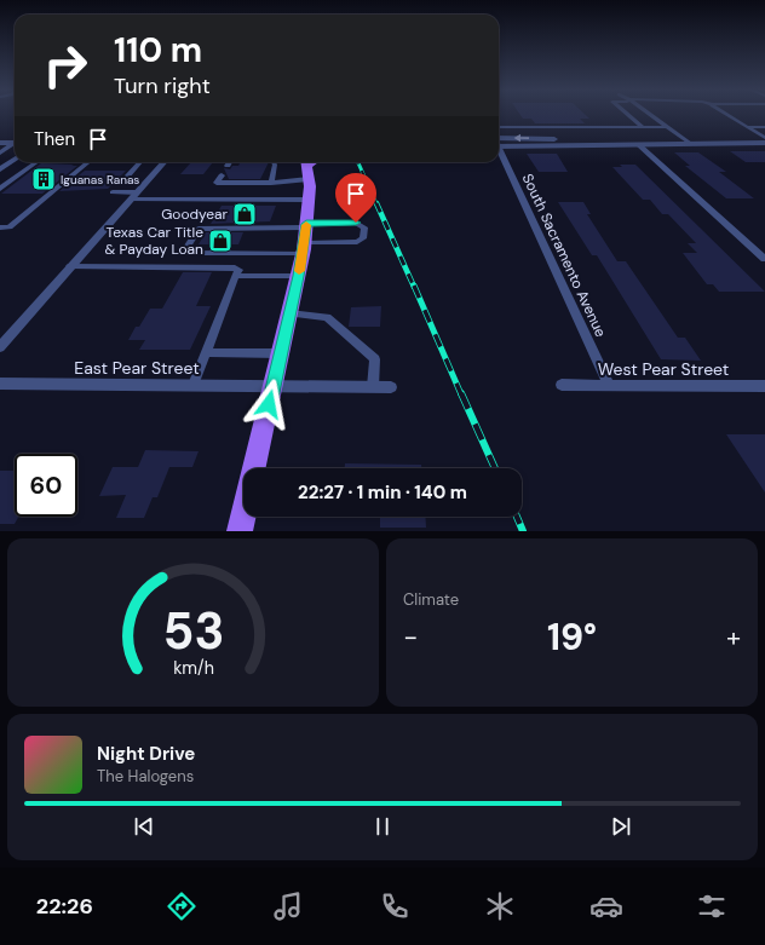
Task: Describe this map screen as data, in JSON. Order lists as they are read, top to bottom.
{
  "streets": {
    "street": ["South Sacramento Avenue", "East Pear Street", "West Pear Street"]
  },
  "crossings": [
    ["South Sacramento Avenue", "West Pear Street"]
  ],
  "places": {
    "building": ["Iguanas Ranas"],
    "shop": ["Goodyear", "Texas Car Title & Payday Loan"]
  },
  "page": {
    "turn": ["110 m", "Turn right"],
    "then": "Then",
    "limit": "60",
    "trip": "22:27 · 1 min · 140 m",
    "tile": "Climate",
    "heat": ["−", "19°", "+"],
    "song": ["Night Drive", "The Halogens"],
    "tabs": "22:26",
    "gauge": ["53", "km/h"]
  }
}
